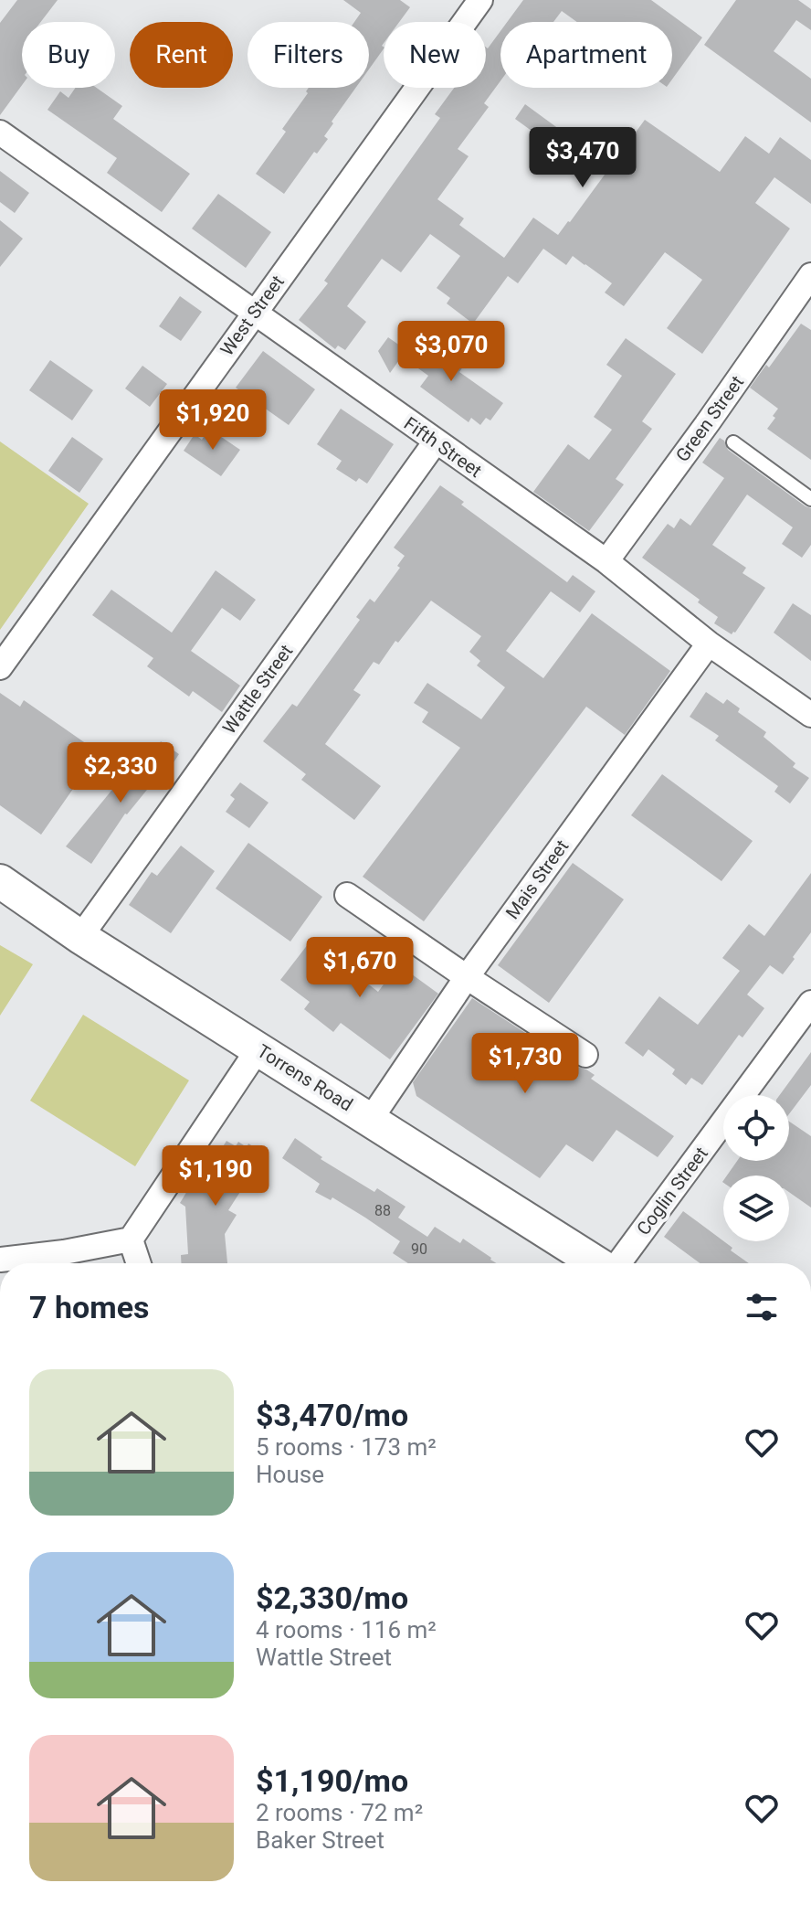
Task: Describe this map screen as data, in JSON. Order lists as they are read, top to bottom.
{
  "streets": {
    "main road": ["Torrens Road"],
    "street": [
      "West Street",
      "Green Street",
      "Fifth Street",
      "Wattle Street",
      "Mais Street",
      "Coglin Street"
    ]
  },
  "crossings": [
    ["West Street", "Fifth Street"],
    ["Green Street", "Fifth Street"],
    ["Fifth Street", "Wattle Street"],
    ["Fifth Street", "Mais Street"],
    ["Wattle Street", "Torrens Road"],
    ["Mais Street", "Torrens Road"]
  ],
  "house_numbers": ["88", "90"],
  "page": {
    "chip": [
      "Buy",
      "Rent",
      "Filters",
      "New",
      "Apartment"
    ],
    "price": [
      "$3,470",
      "$3,070",
      "$1,920",
      "$2,330",
      "$1,670",
      "$1,730",
      "$1,190"
    ],
    "heading": "7 homes",
    "list": [
      {
        "name": "$3,470/mo",
        "note": "5 rooms · 173 m² · House"
      },
      {
        "name": "$2,330/mo",
        "note": "4 rooms · 116 m² · Wattle Street"
      },
      {
        "name": "$1,190/mo",
        "note": "2 rooms · 72 m² · Baker Street"
      }
    ]
  }
}
